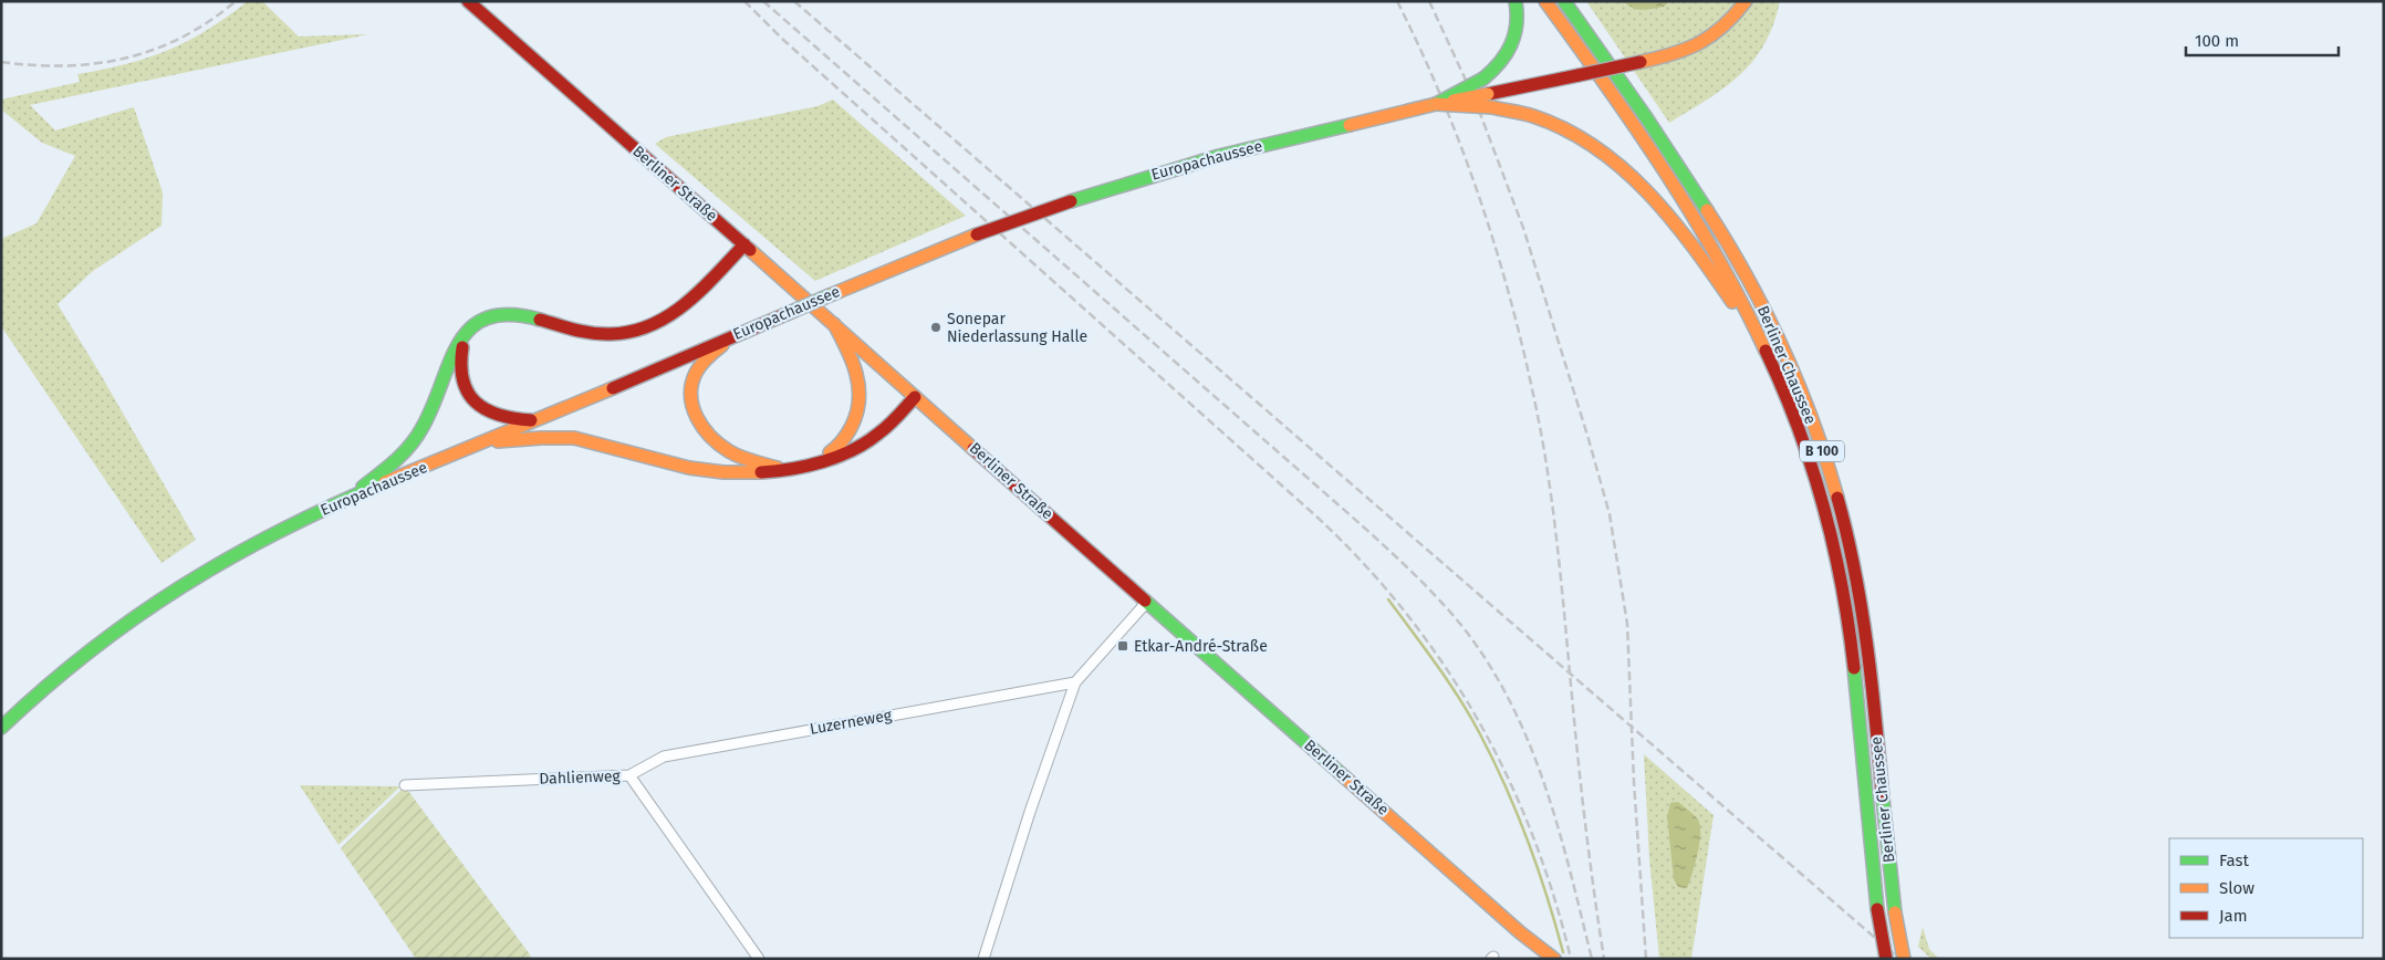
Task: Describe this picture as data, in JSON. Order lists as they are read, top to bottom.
{
  "streets": {
    "main road": [
      "Europachaussee",
      "Berliner Straße",
      "Berliner Chaussee",
      "B 100"
    ],
    "street": ["Luzerneweg", "Dahlienweg"]
  },
  "crossings": [
    ["Luzerneweg", "Dahlienweg"]
  ],
  "places": {
    "other": ["Sonepar Niederlassung Halle"],
    "transit": ["Etkar-André-Straße"]
  },
  "legend": ["Fast", "Slow", "Jam"],
  "scale_bar": "100 m"
}
